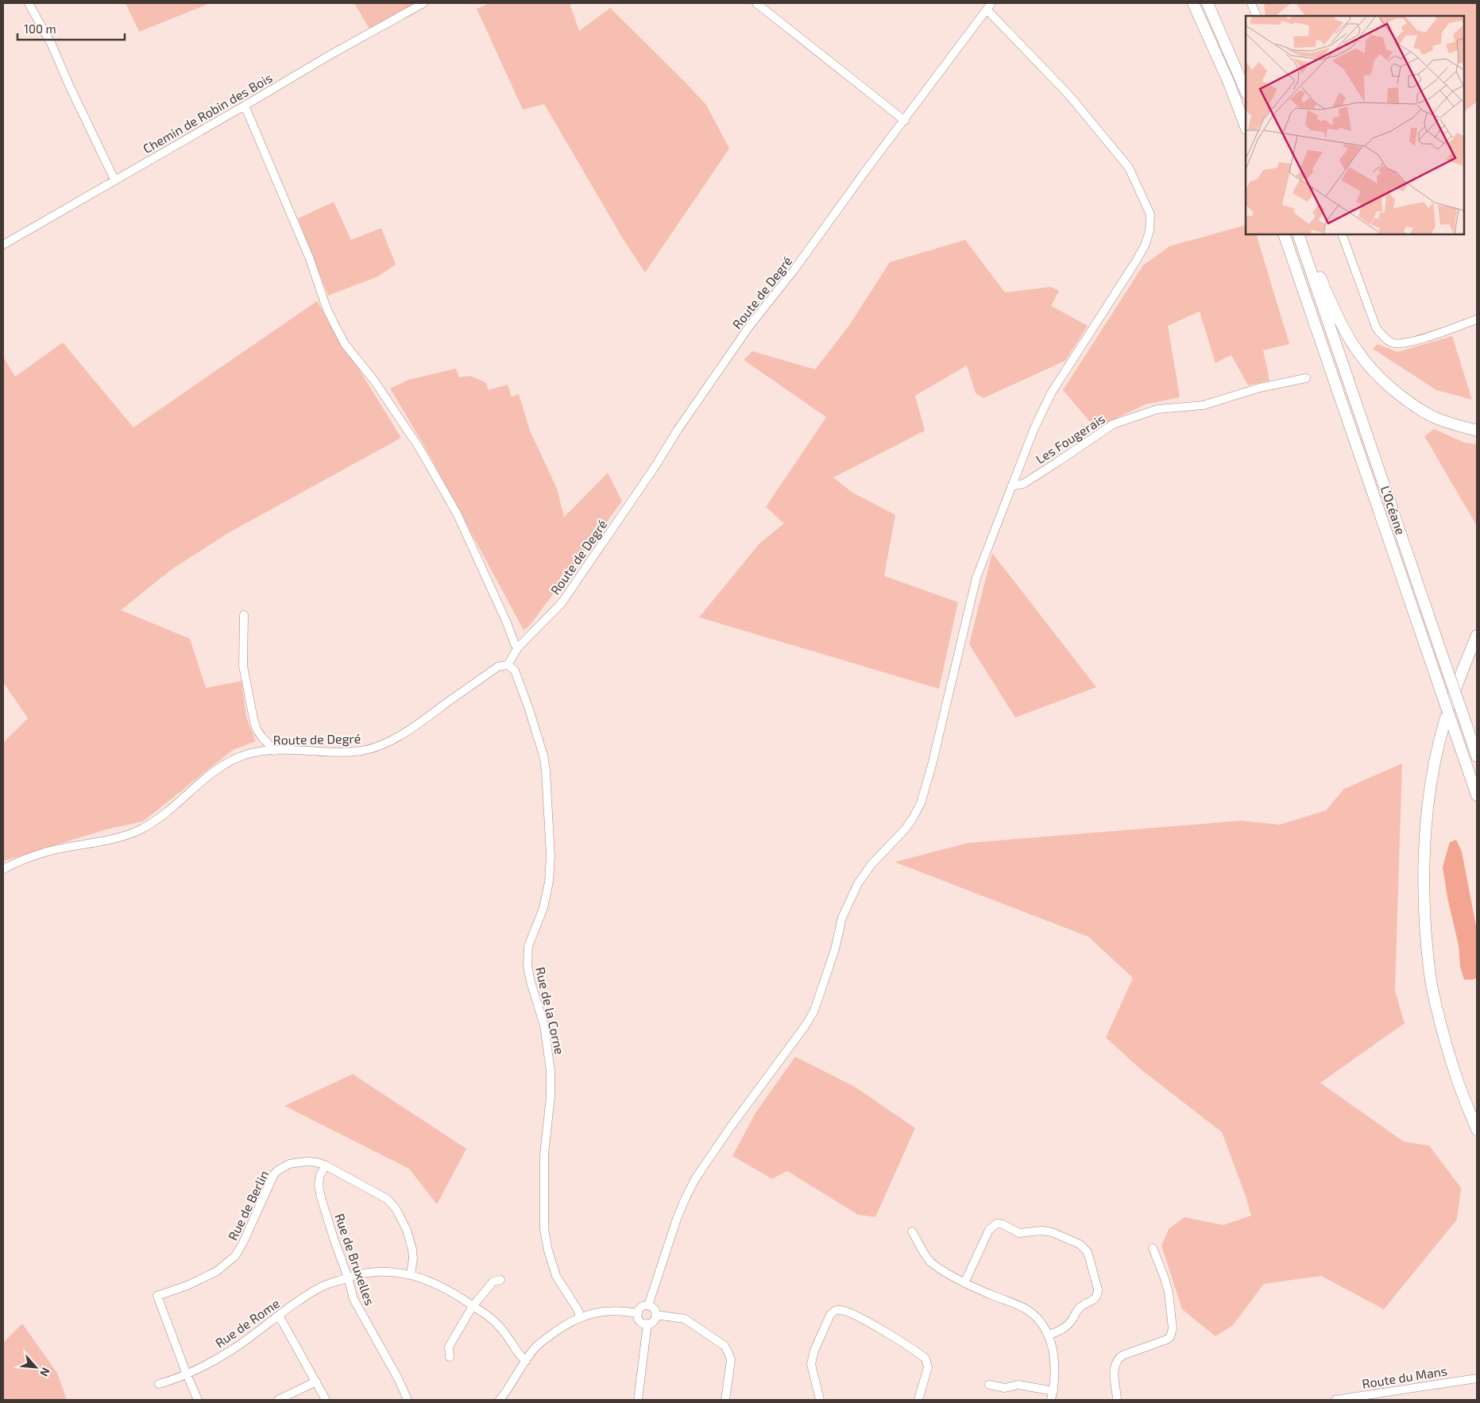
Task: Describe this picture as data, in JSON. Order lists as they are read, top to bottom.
{
  "streets": {
    "highway": ["L’Océane"],
    "street": [
      "Chemin de Robin des Bois",
      "Route de Degré",
      "Les Fougerais",
      "Rue de la Corne",
      "Rue de Berlin",
      "Rue de Bruxelles",
      "Rue de Rome",
      "Route du Mans"
    ]
  },
  "crossings": [
    ["Route de Degré", "Rue de la Corne"],
    ["Rue de Berlin", "Rue de Bruxelles"],
    ["Rue de Berlin", "Rue de Rome"],
    ["Rue de Bruxelles", "Rue de Rome"]
  ],
  "scale_bar": "100 m",
  "north": "bottom right"
}
